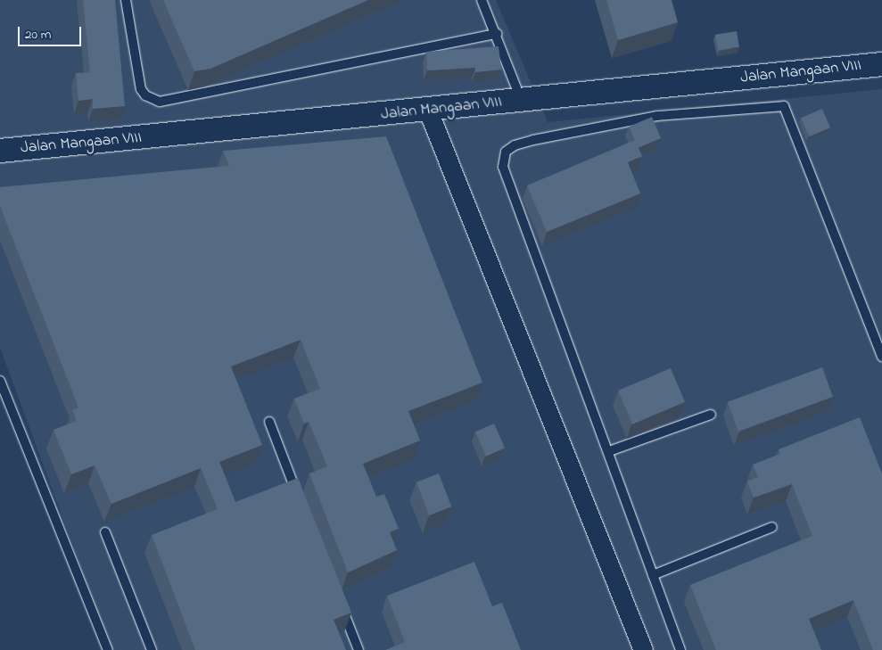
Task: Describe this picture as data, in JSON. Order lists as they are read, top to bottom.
{
  "streets": {
    "street": ["Jalan Mangaan VIII"]
  },
  "scale_bar": "20 m"
}
